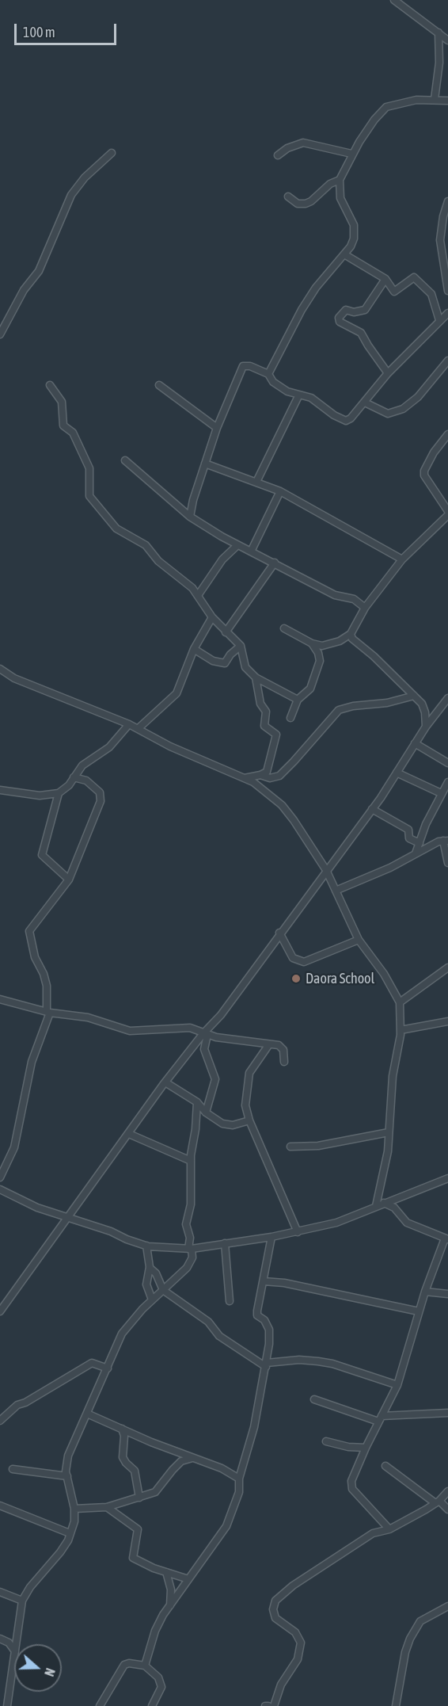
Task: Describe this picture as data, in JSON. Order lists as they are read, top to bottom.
{
  "places": ["Daora School"],
  "scale_bar": "100 m",
  "north": "right"
}
